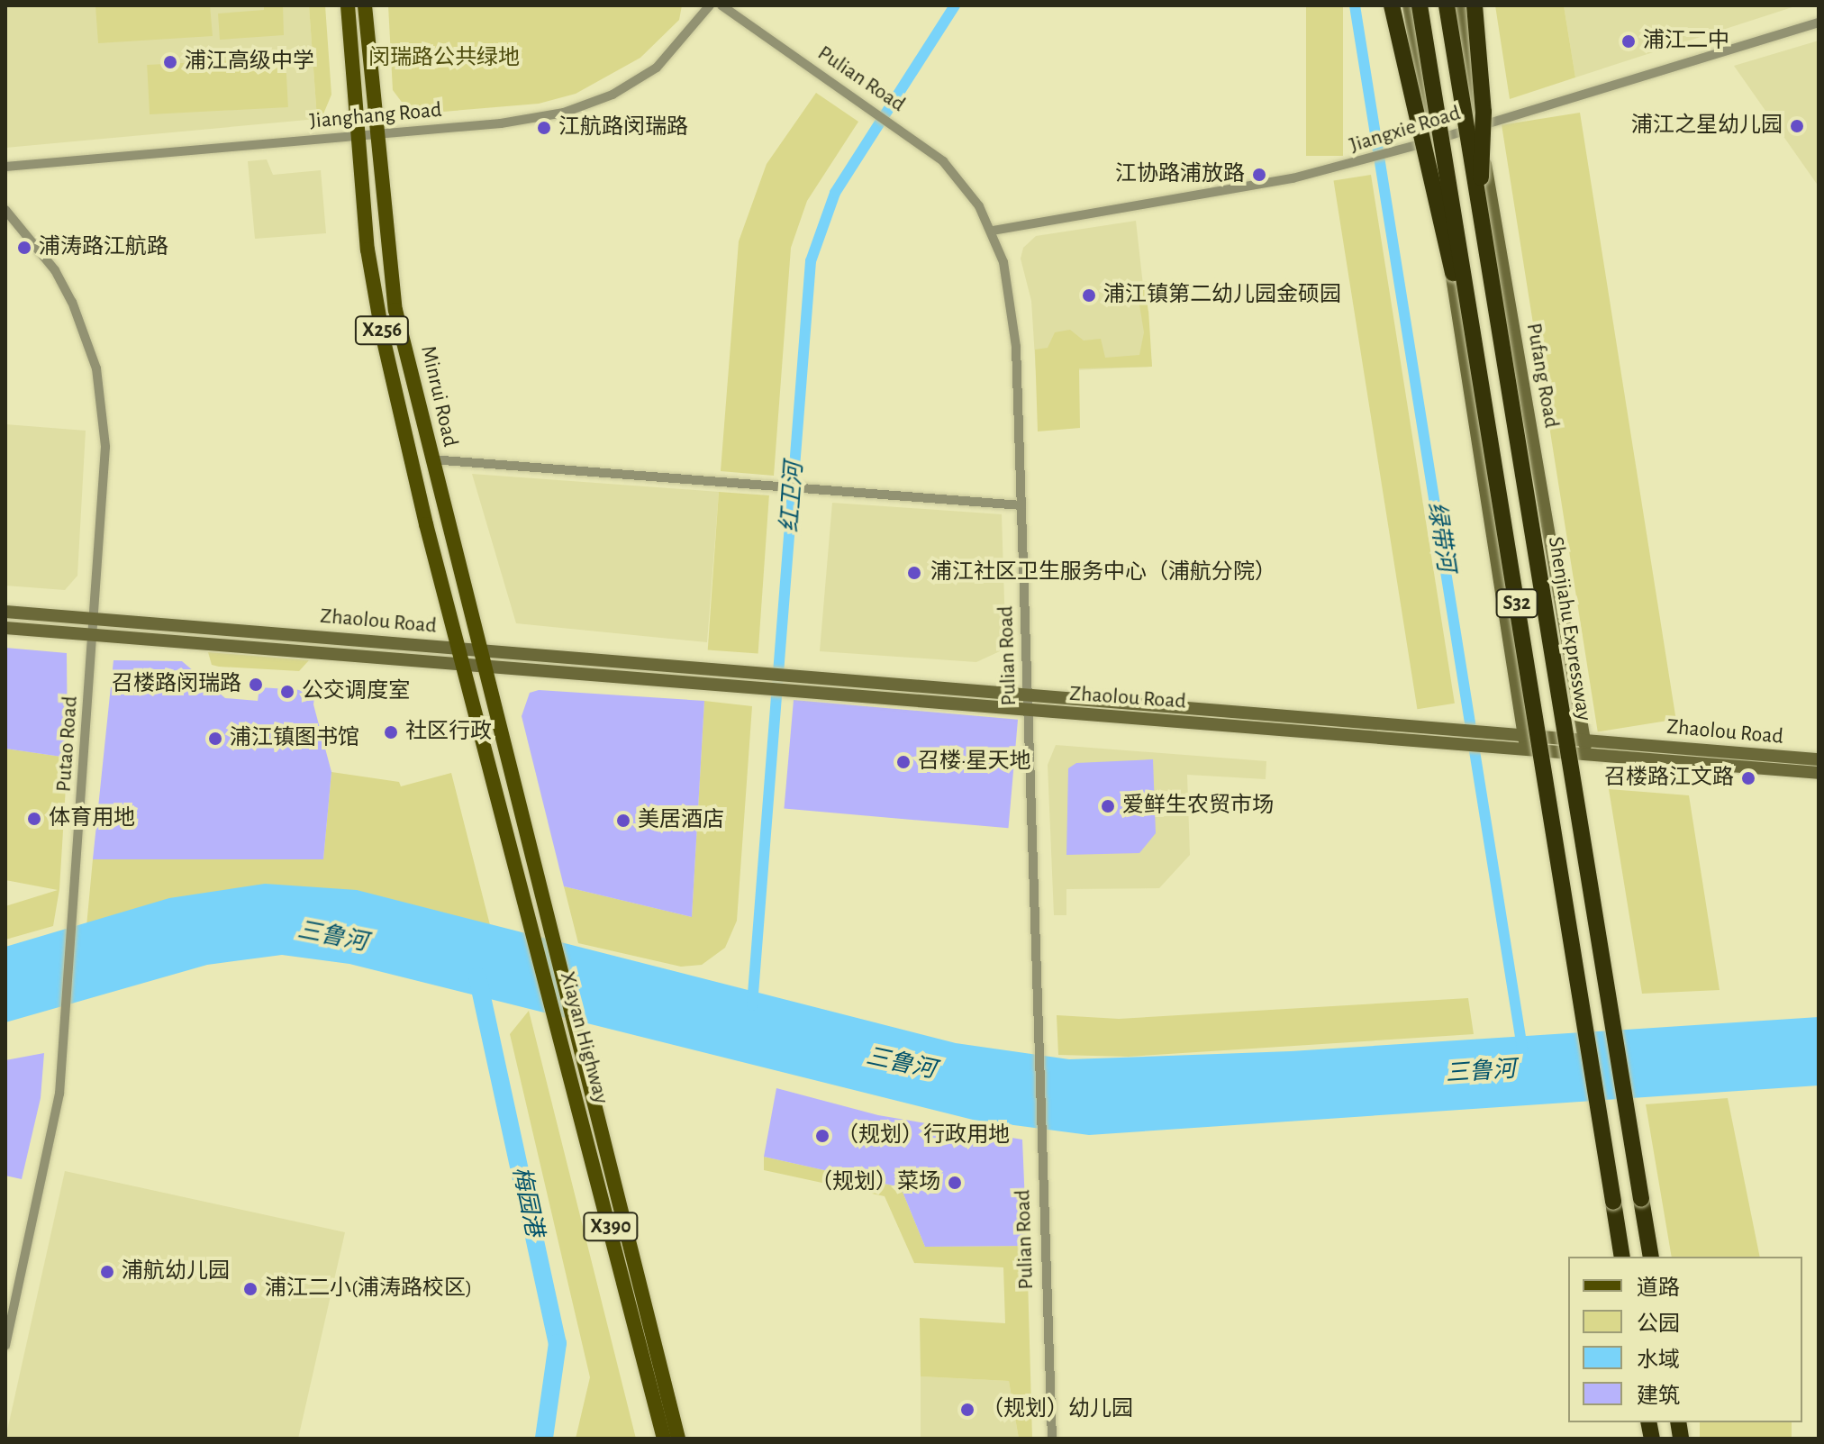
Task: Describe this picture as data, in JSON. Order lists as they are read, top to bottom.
{
  "streets": {
    "highway": ["S32", "Shenjiahu Expressway"],
    "main road": [
      "X256",
      "Minrui Road",
      "Xiayan Highway",
      "X390"
    ],
    "street": [
      "Pulian Road",
      "Jianghang Road",
      "Jiangxie Road",
      "Pufang Road",
      "Zhaolou Road",
      "Putao Road"
    ]
  },
  "crossings": [
    ["Pulian Road", "Jiangxie Road"],
    ["Pulian Road", "Zhaolou Road"],
    ["Jianghang Road", "Minrui Road"],
    ["Jiangxie Road", "Pufang Road"],
    ["Pufang Road", "Zhaolou Road"],
    ["Minrui Road", "Zhaolou Road"],
    ["Minrui Road", "Xiayan Highway"],
    ["Zhaolou Road", "Putao Road"],
    ["Zhaolou Road", "Xiayan Highway"]
  ],
  "water": [
    "红卫河",
    "绿带河",
    "三鲁河",
    "梅园港"
  ],
  "parks": ["闵瑞路公共绿地"],
  "places": [
    "浦江二中",
    "浦江高级中学",
    "浦江之星幼儿园",
    "江航路闵瑞路",
    "江协路浦放路",
    "浦涛路江航路",
    "浦江镇第二幼儿园金硕园",
    "浦江社区卫生服务中心（浦航分院）",
    "召楼路闵瑞路",
    "公交调度室",
    "社区行政",
    "浦江镇图书馆",
    "召楼·星天地",
    "召楼路江文路",
    "爱鲜生农贸市场",
    "体育用地",
    "美居酒店",
    "（规划）行政用地",
    "（规划）菜场",
    "浦航幼儿园",
    "浦江二小(浦涛路校区)",
    "（规划）幼儿园"
  ],
  "legend": [
    "道路",
    "公园",
    "水域",
    "建筑"
  ]
}
